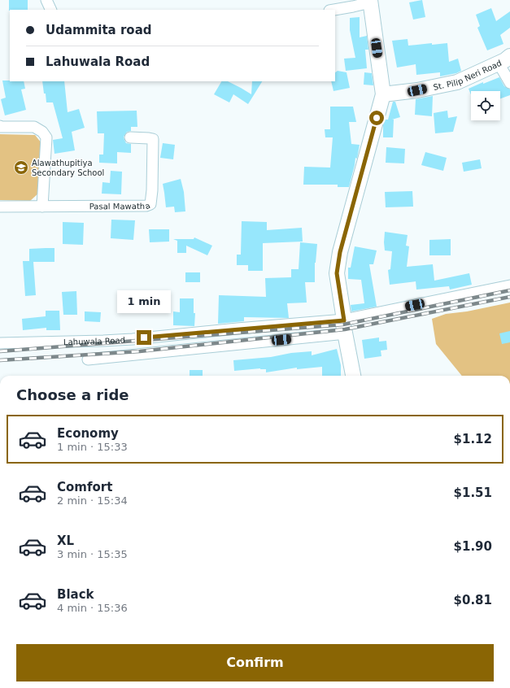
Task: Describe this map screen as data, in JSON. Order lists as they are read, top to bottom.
{
  "streets": {
    "street": ["St. Pilip Neri Road", "Pasal Mawatha", "Lahuwala Road"]
  },
  "places": {
    "school or university": ["Alawathupitiya Secondary School"]
  },
  "page": {
    "banner": ["Udammita road", "Lahuwala Road"],
    "bubble": "1 min",
    "heading": "Choose a ride",
    "list": [
      {
        "name": "Economy",
        "note": "1 min · 15:33",
        "value": "$1.12"
      },
      {
        "name": "Comfort",
        "note": "2 min · 15:34",
        "value": "$1.51"
      },
      {
        "name": "XL",
        "note": "3 min · 15:35",
        "value": "$1.90"
      },
      {
        "name": "Black",
        "note": "4 min · 15:36",
        "value": "$0.81"
      }
    ],
    "buttons": "Confirm"
  }
}
